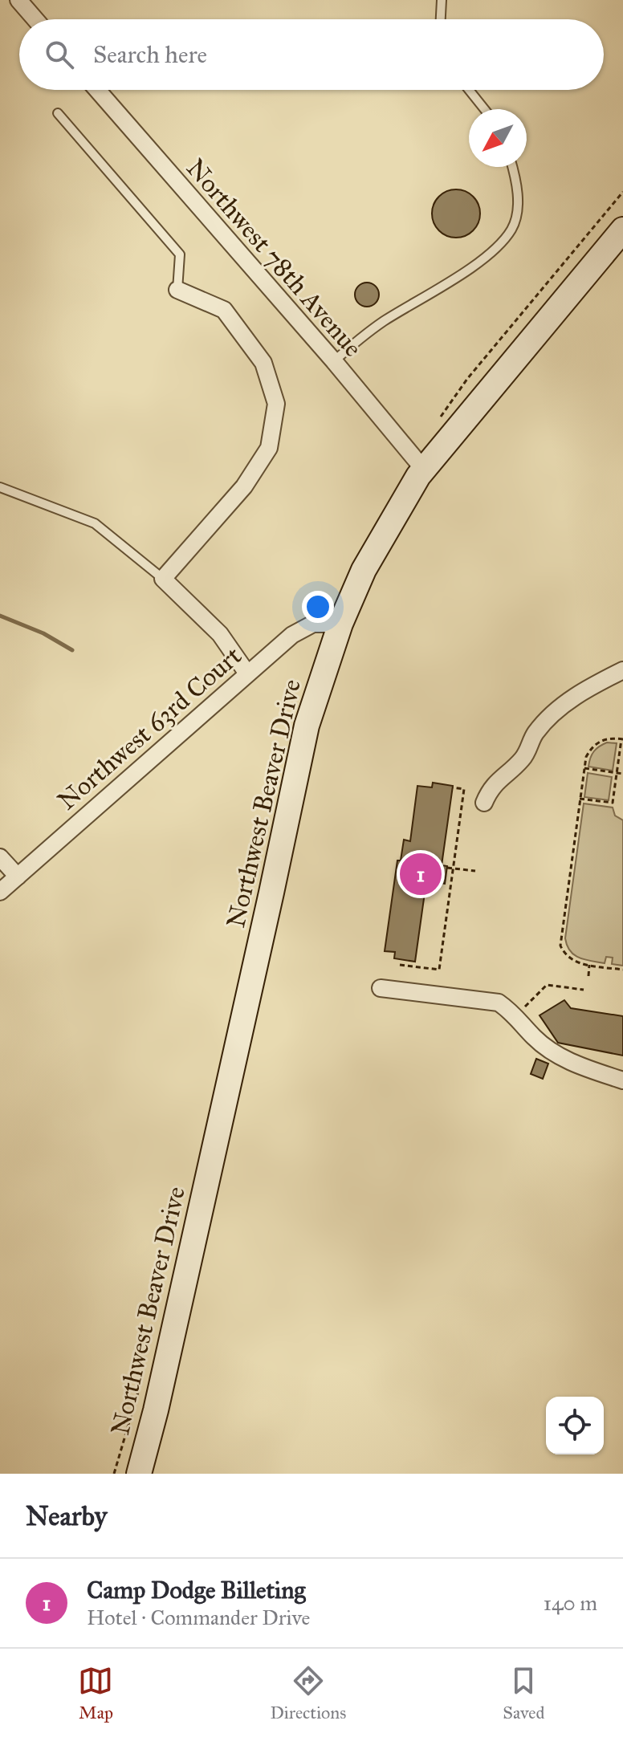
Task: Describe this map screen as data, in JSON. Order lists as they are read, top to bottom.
{
  "streets": {
    "main road": ["Northwest Beaver Drive"],
    "street": ["Northwest 78th Avenue", "Northwest 63rd Court"]
  },
  "crossings": [
    ["Northwest 78th Avenue", "Northwest Beaver Drive"],
    ["Northwest 63rd Court", "Northwest Beaver Drive"]
  ],
  "north": "bottom left",
  "page": {
    "search": "Search here",
    "pins": "1",
    "heading": "Nearby",
    "list": [
      {
        "mark": "1",
        "name": "Camp Dodge Billeting",
        "note": "Hotel · Commander Drive",
        "value": "140 m"
      }
    ],
    "nav": ["Map", "Directions", "Saved"]
  }
}
